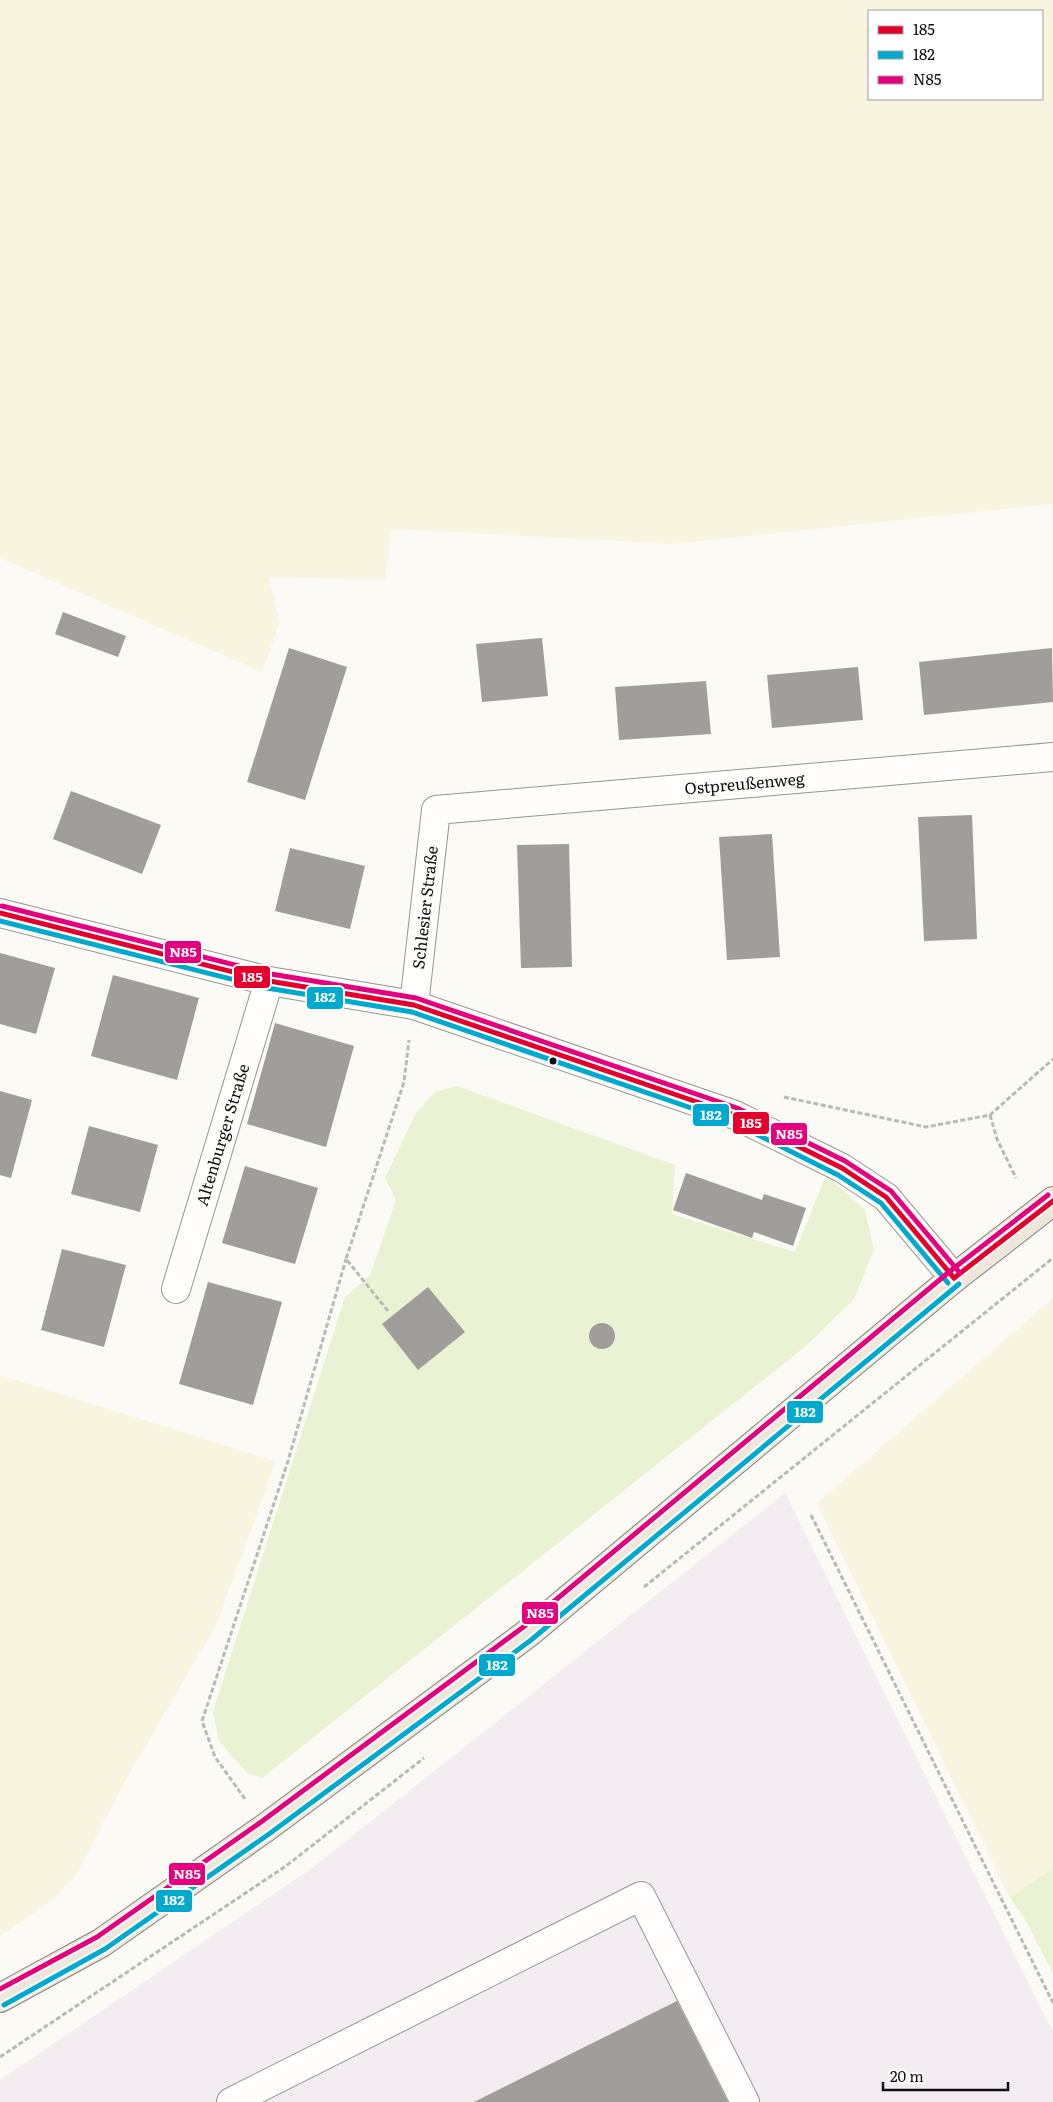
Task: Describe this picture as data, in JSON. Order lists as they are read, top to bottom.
{
  "streets": {
    "street": ["Ostpreußenweg", "Schlesier Straße", "Altenburger Straße"]
  },
  "crossings": [
    ["Ostpreußenweg", "Schlesier Straße"]
  ],
  "lines": ["transit line N85", "transit line 185", "transit line 182"],
  "legend": ["185", "182", "N85"],
  "scale_bar": "20 m"
}
